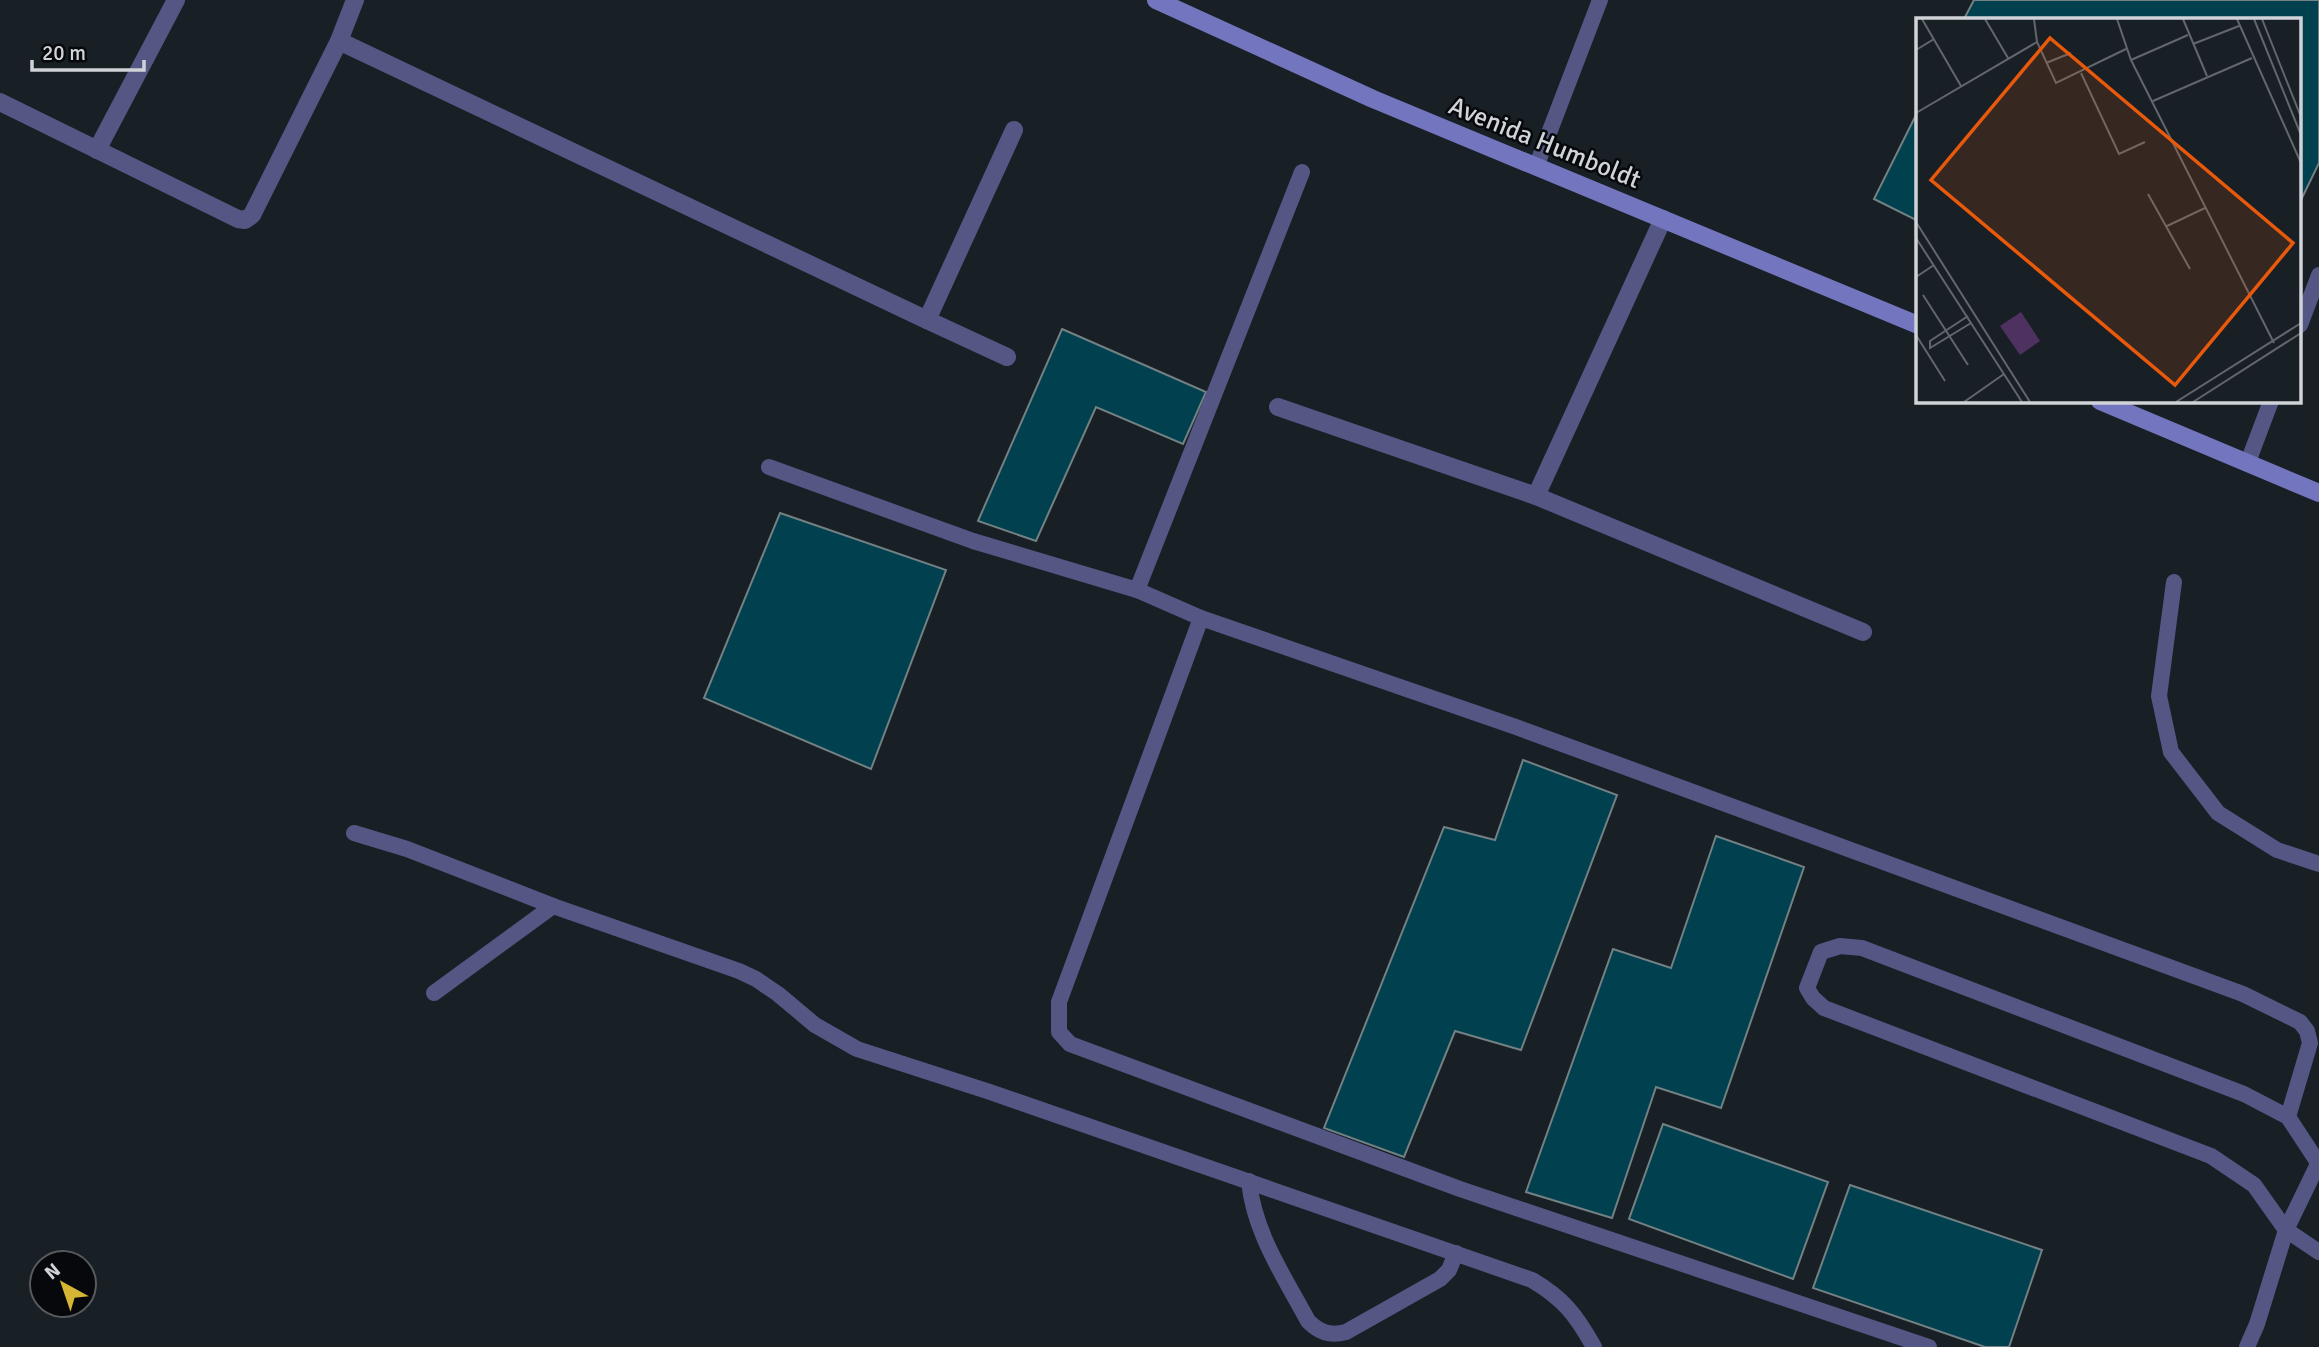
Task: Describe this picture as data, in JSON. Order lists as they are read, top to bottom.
{
  "streets": {
    "street": ["Avenida Humboldt"]
  },
  "scale_bar": "20 m",
  "north": "top left"
}
